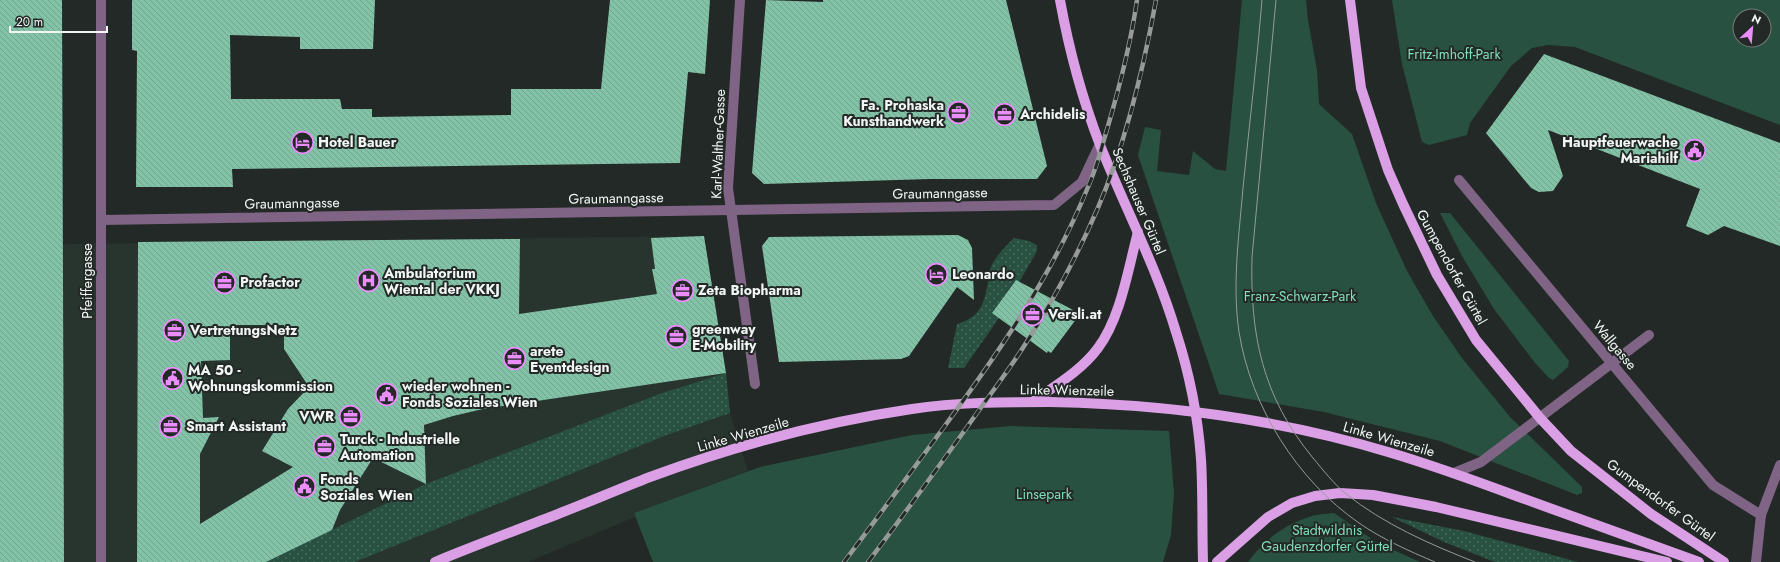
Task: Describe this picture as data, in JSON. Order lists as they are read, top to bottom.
{
  "streets": {
    "main road": ["Sechshauser Gürtel", "Gumpendorfer Gürtel", "Linke Wienzeile"],
    "street": [
      "Karl-Walther-Gasse",
      "Graumanngasse",
      "Pfeiffergasse",
      "Wallgasse"
    ]
  },
  "crossings": [
    ["Karl-Walther-Gasse", "Graumanngasse"],
    ["Graumanngasse", "Sechshauser Gürtel"],
    ["Graumanngasse", "Pfeiffergasse"],
    ["Sechshauser Gürtel", "Linke Wienzeile"]
  ],
  "parks": [
    "Fritz-Imhoff-Park",
    "Franz-Schwarz-Park",
    "Linsepark",
    "Stadtwildnis Gaudenzdorfer Gürtel"
  ],
  "places": {
    "office": [
      "Fa. Prohaska Kunsthandwerk",
      "Archidelis",
      "Profactor",
      "Zeta Biopharma",
      "Versli.at",
      "VertretungsNetz",
      "greenway E-Mobility",
      "arete Eventdesign",
      "VWR",
      "Smart Assistant",
      "Turck - Industrielle Automation"
    ],
    "hotel": ["Hotel Bauer", "Leonardo"],
    "public building": [
      "Hauptfeuerwache Mariahilf",
      "MA 50 - Wohnungskommission",
      "wieder wohnen - Fonds Soziales Wien",
      "Fonds Soziales Wien"
    ],
    "hospital": ["Ambulatorium Wiental der VKKJ"]
  },
  "scale_bar": "20 m",
  "north": "top right"
}
